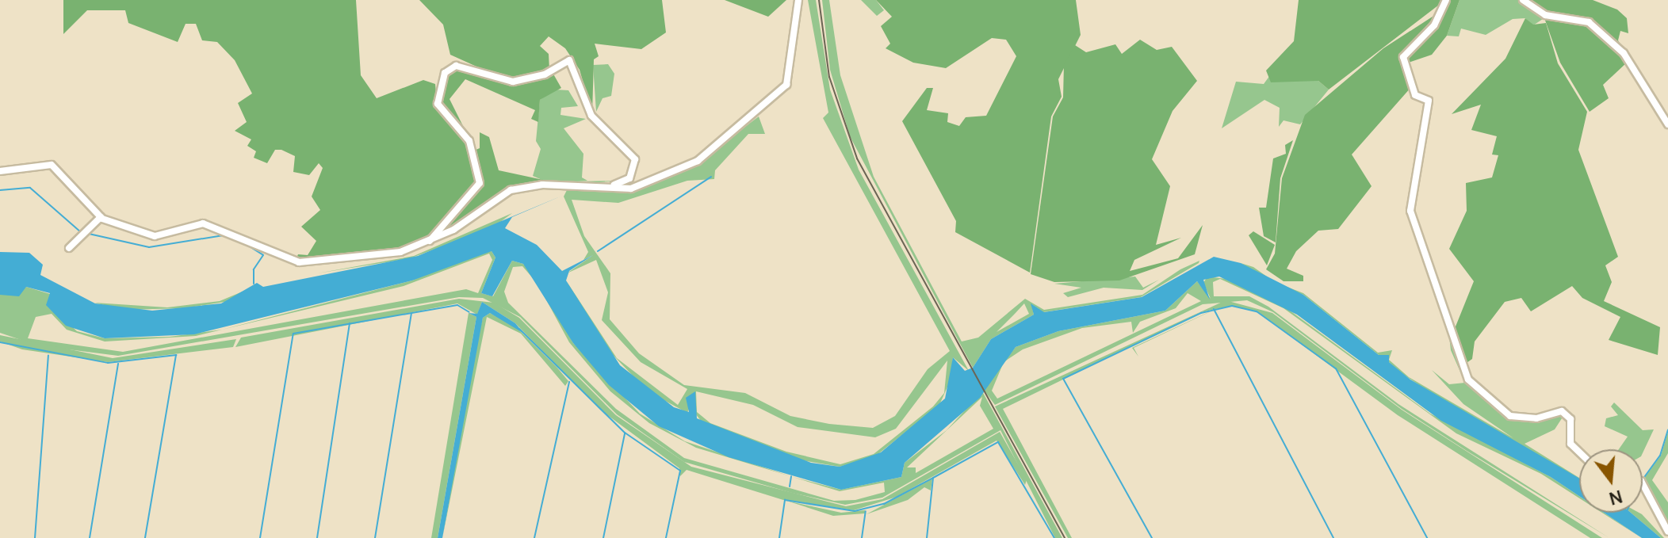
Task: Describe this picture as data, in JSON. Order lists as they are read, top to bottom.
{
  "north": "bottom"
}
